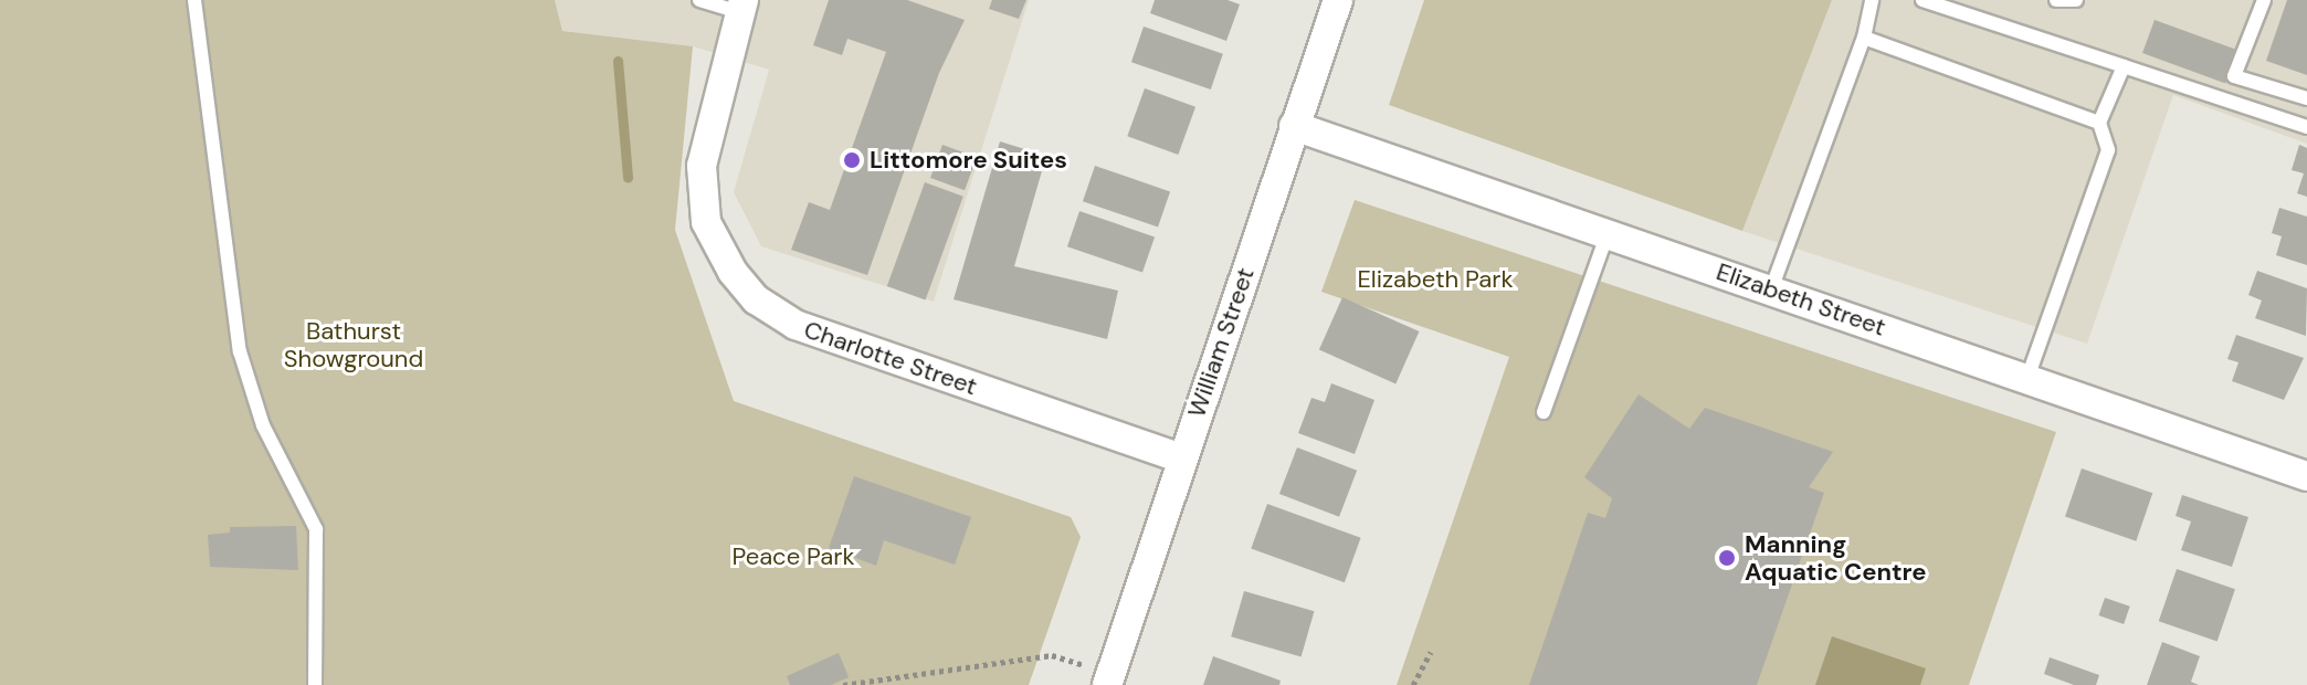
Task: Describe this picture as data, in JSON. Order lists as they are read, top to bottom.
{
  "streets": {
    "street": ["Elizabeth Street", "William Street", "Charlotte Street"]
  },
  "crossings": [
    ["Elizabeth Street", "William Street"],
    ["William Street", "Charlotte Street"]
  ],
  "parks": ["Elizabeth Park", "Bathurst Showground", "Peace Park"],
  "places": ["Littomore Suites", "Manning Aquatic Centre"]
}
